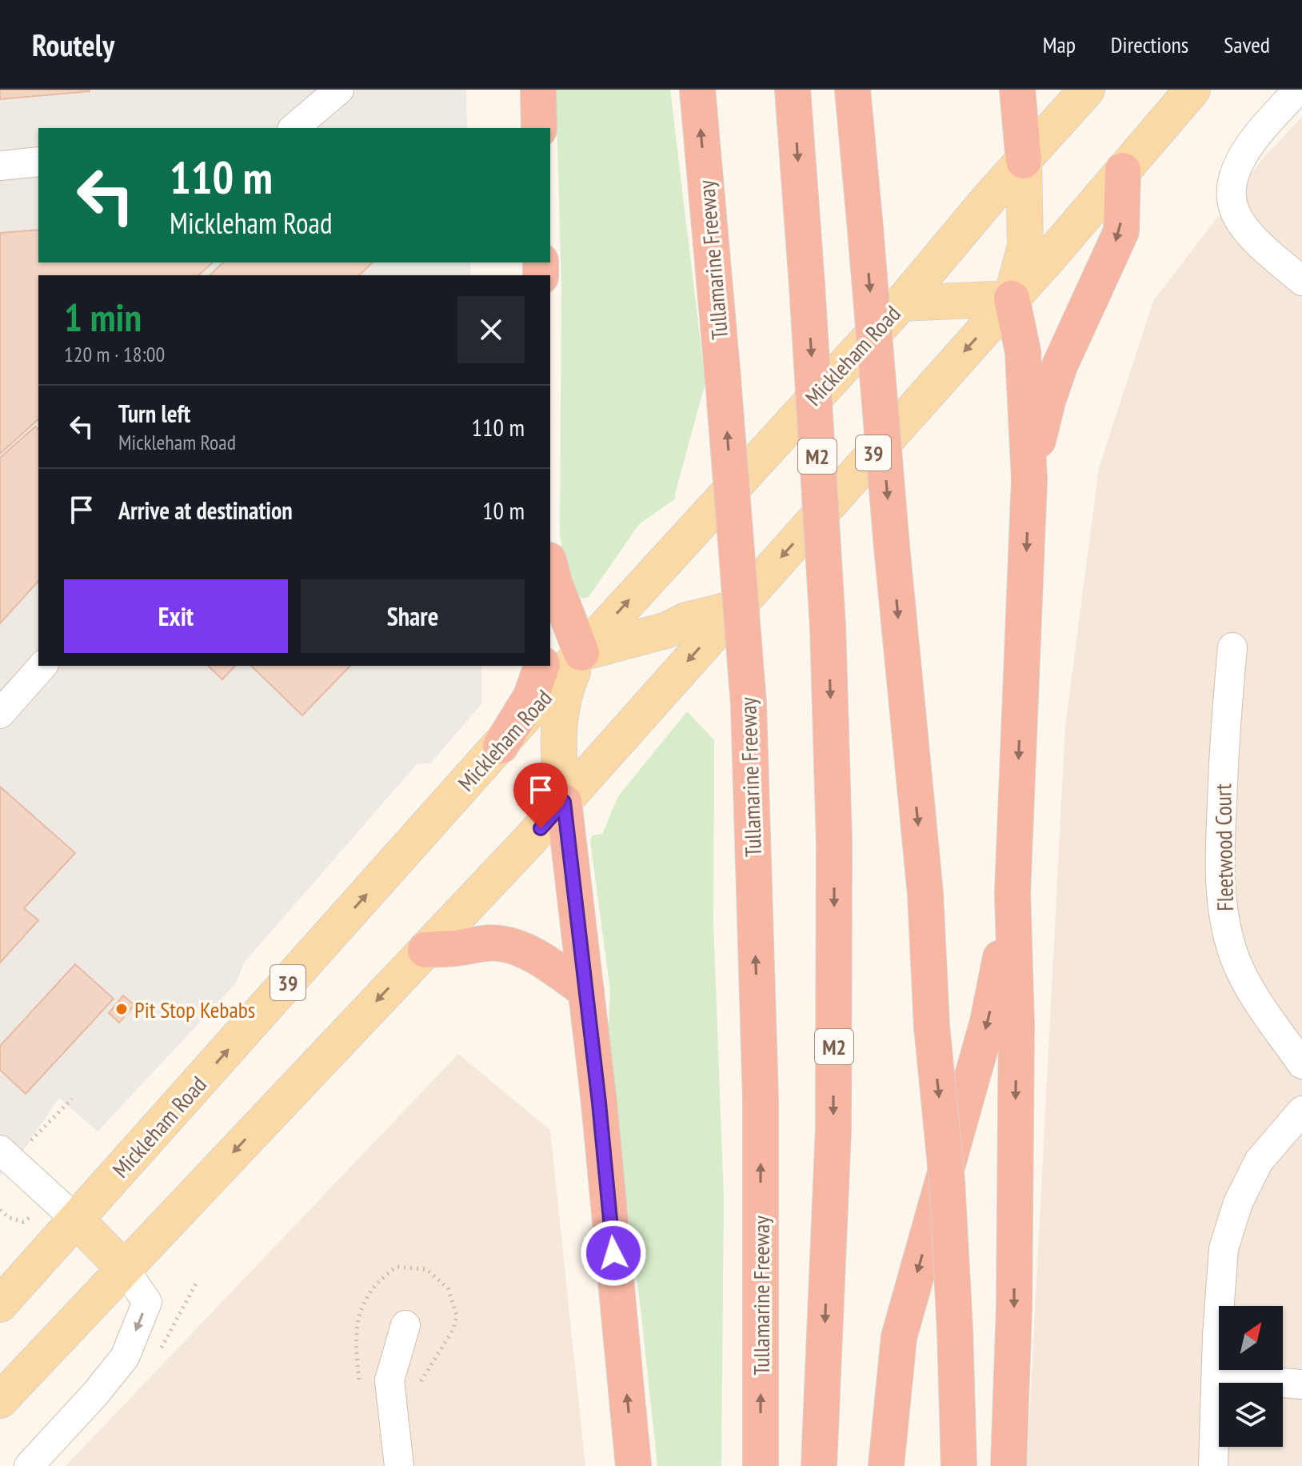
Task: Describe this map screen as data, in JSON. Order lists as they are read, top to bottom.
{
  "streets": {
    "highway": ["Tullamarine Freeway", "M2"],
    "main road": ["Mickleham Road", "39"],
    "street": ["Fleetwood Court"]
  },
  "places": ["Pit Stop Kebabs"],
  "north": "top right",
  "page": {
    "header": "Routely",
    "nav": ["Map", "Directions", "Saved"],
    "turn": ["110 m", "Mickleham Road"],
    "heading": ["1 min", "120 m · 18:00"],
    "list": [
      {
        "name": "Turn left",
        "note": "Mickleham Road",
        "value": "110 m"
      },
      {
        "name": "Arrive at destination",
        "value": "10 m"
      }
    ],
    "buttons": ["Exit", "Share"]
  }
}
